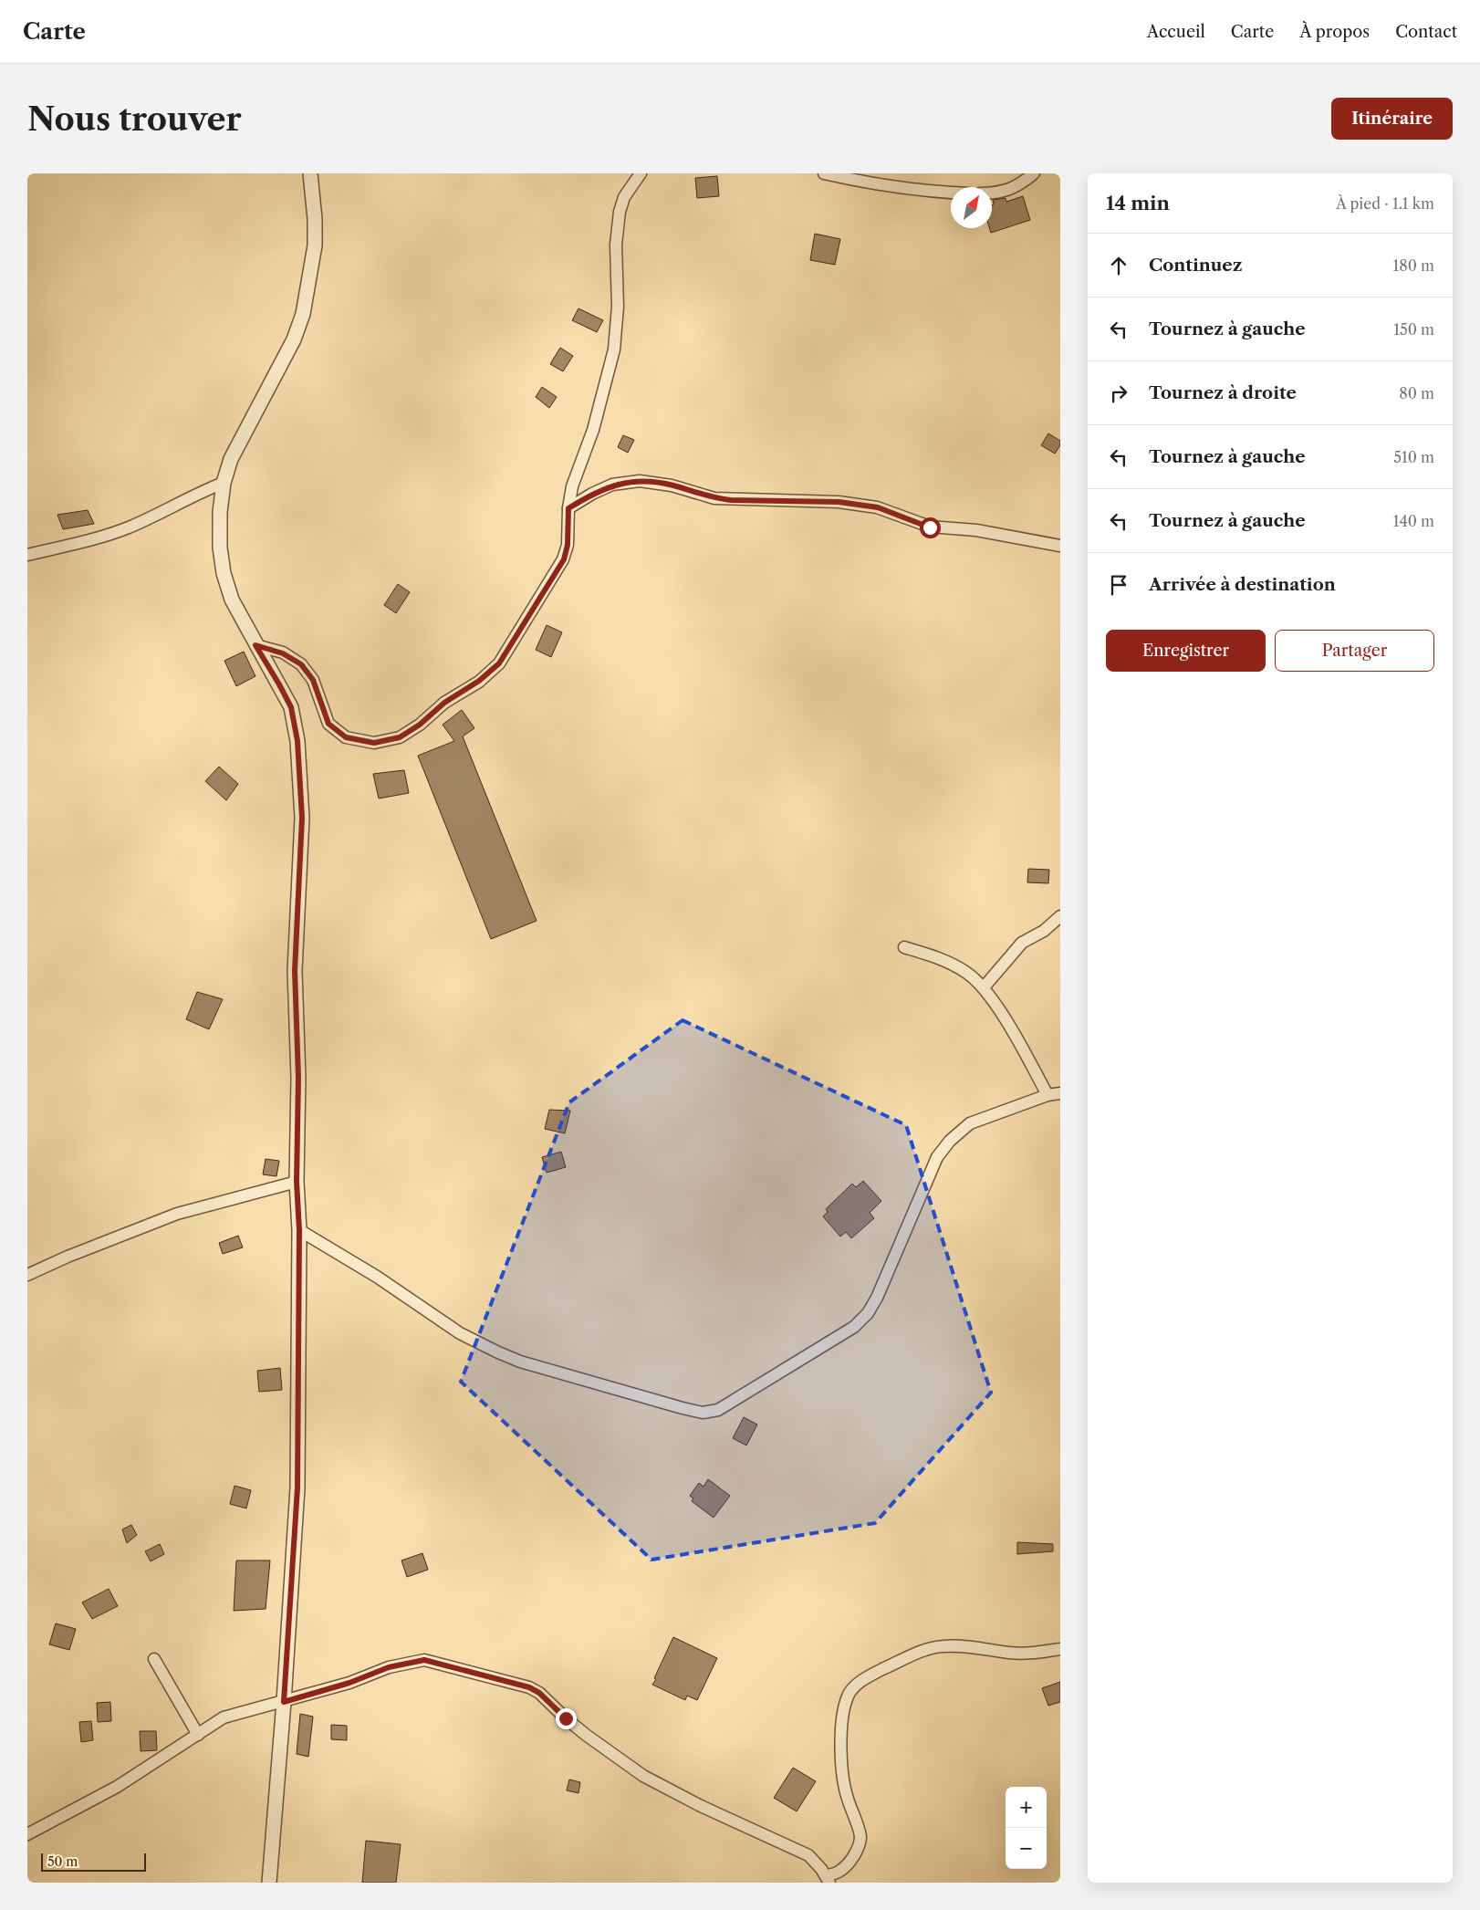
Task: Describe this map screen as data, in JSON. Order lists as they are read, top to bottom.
{
  "scale_bar": "50 m",
  "north": "top right",
  "page": {
    "header": "Carte",
    "nav": [
      "Accueil",
      "Carte",
      "À propos",
      "Contact"
    ],
    "buttons": [
      "Itinéraire",
      ["Enregistrer", "Partager"]
    ],
    "title": "Nous trouver",
    "heading": ["14 min", "À pied · 1.1 km"],
    "list": [
      ["Continuez", "180 m"],
      ["Tournez à gauche", "150 m"],
      ["Tournez à droite", "80 m"],
      ["Tournez à gauche", "510 m"],
      ["Tournez à gauche", "140 m"],
      "Arrivée à destination"
    ],
    "map_buttons": ["+", "−"],
    "scale": "50 m"
  }
}
